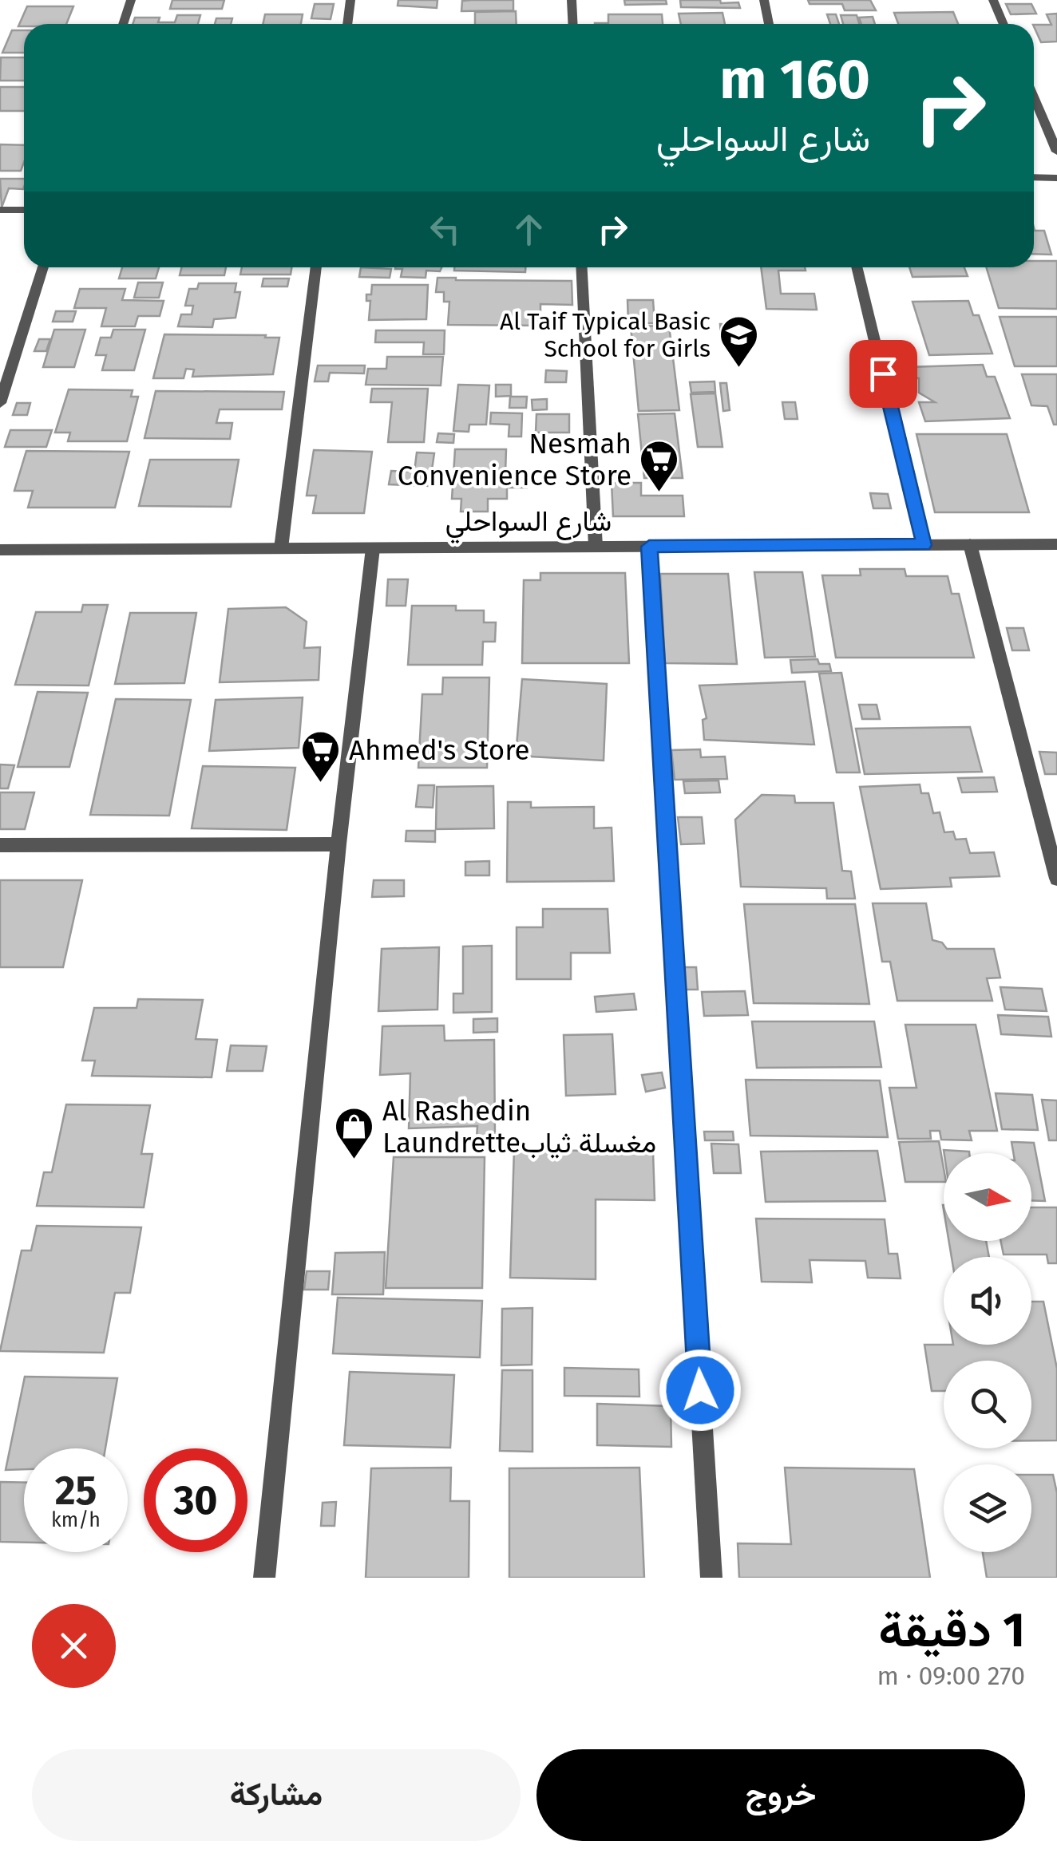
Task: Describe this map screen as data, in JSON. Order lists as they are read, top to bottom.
{
  "streets": {
    "street": ["شارع السواحلي"]
  },
  "places": {
    "school or university": ["Al Taif Typical Basic School for Girls"],
    "supermarket": ["Nesmah Convenience Store", "Ahmed's Store"],
    "shop": ["Al Rashedin Laundretteمغسلة ثياب"]
  },
  "north": "right",
  "page": {
    "turn": ["160 m", "شارع السواحلي"],
    "speed": "25 km/h",
    "limit": "30",
    "heading": ["1 دقيقة", "270 m · 09:00"],
    "buttons": ["خروج", "مشاركة"]
  }
}
